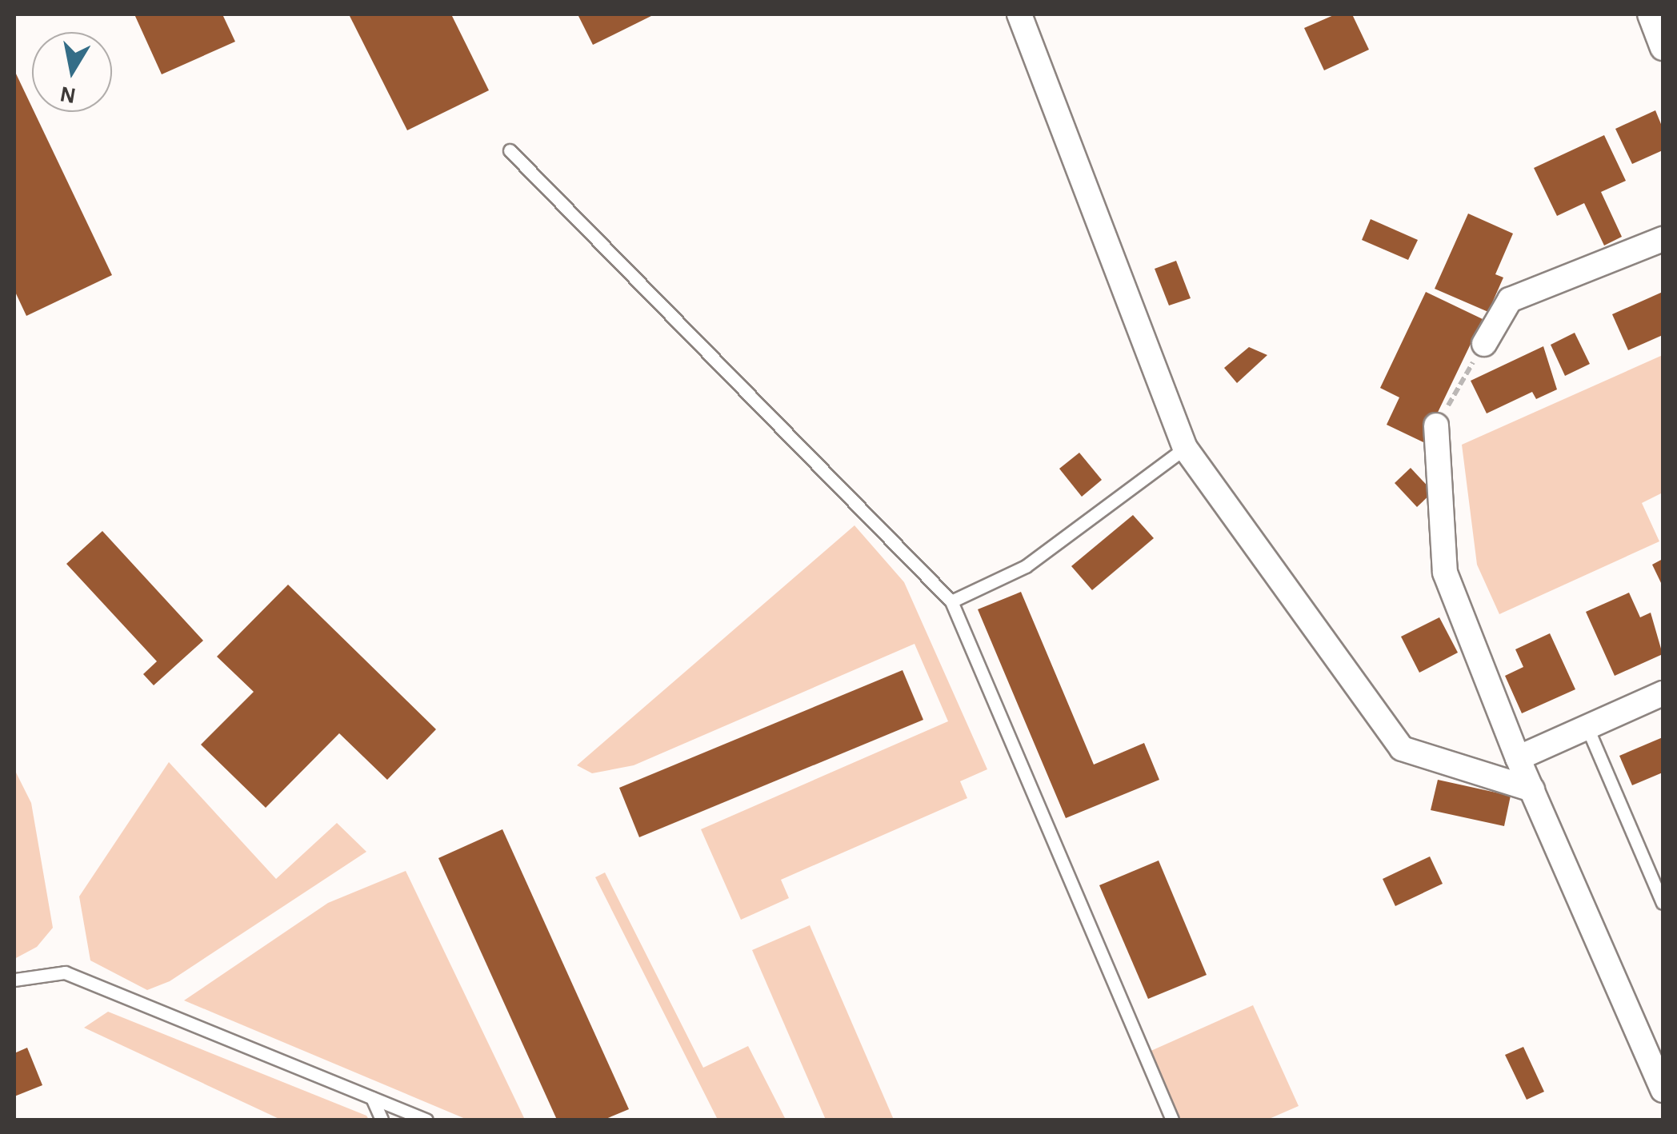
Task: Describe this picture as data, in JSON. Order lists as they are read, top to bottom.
{
  "north": "bottom"
}
